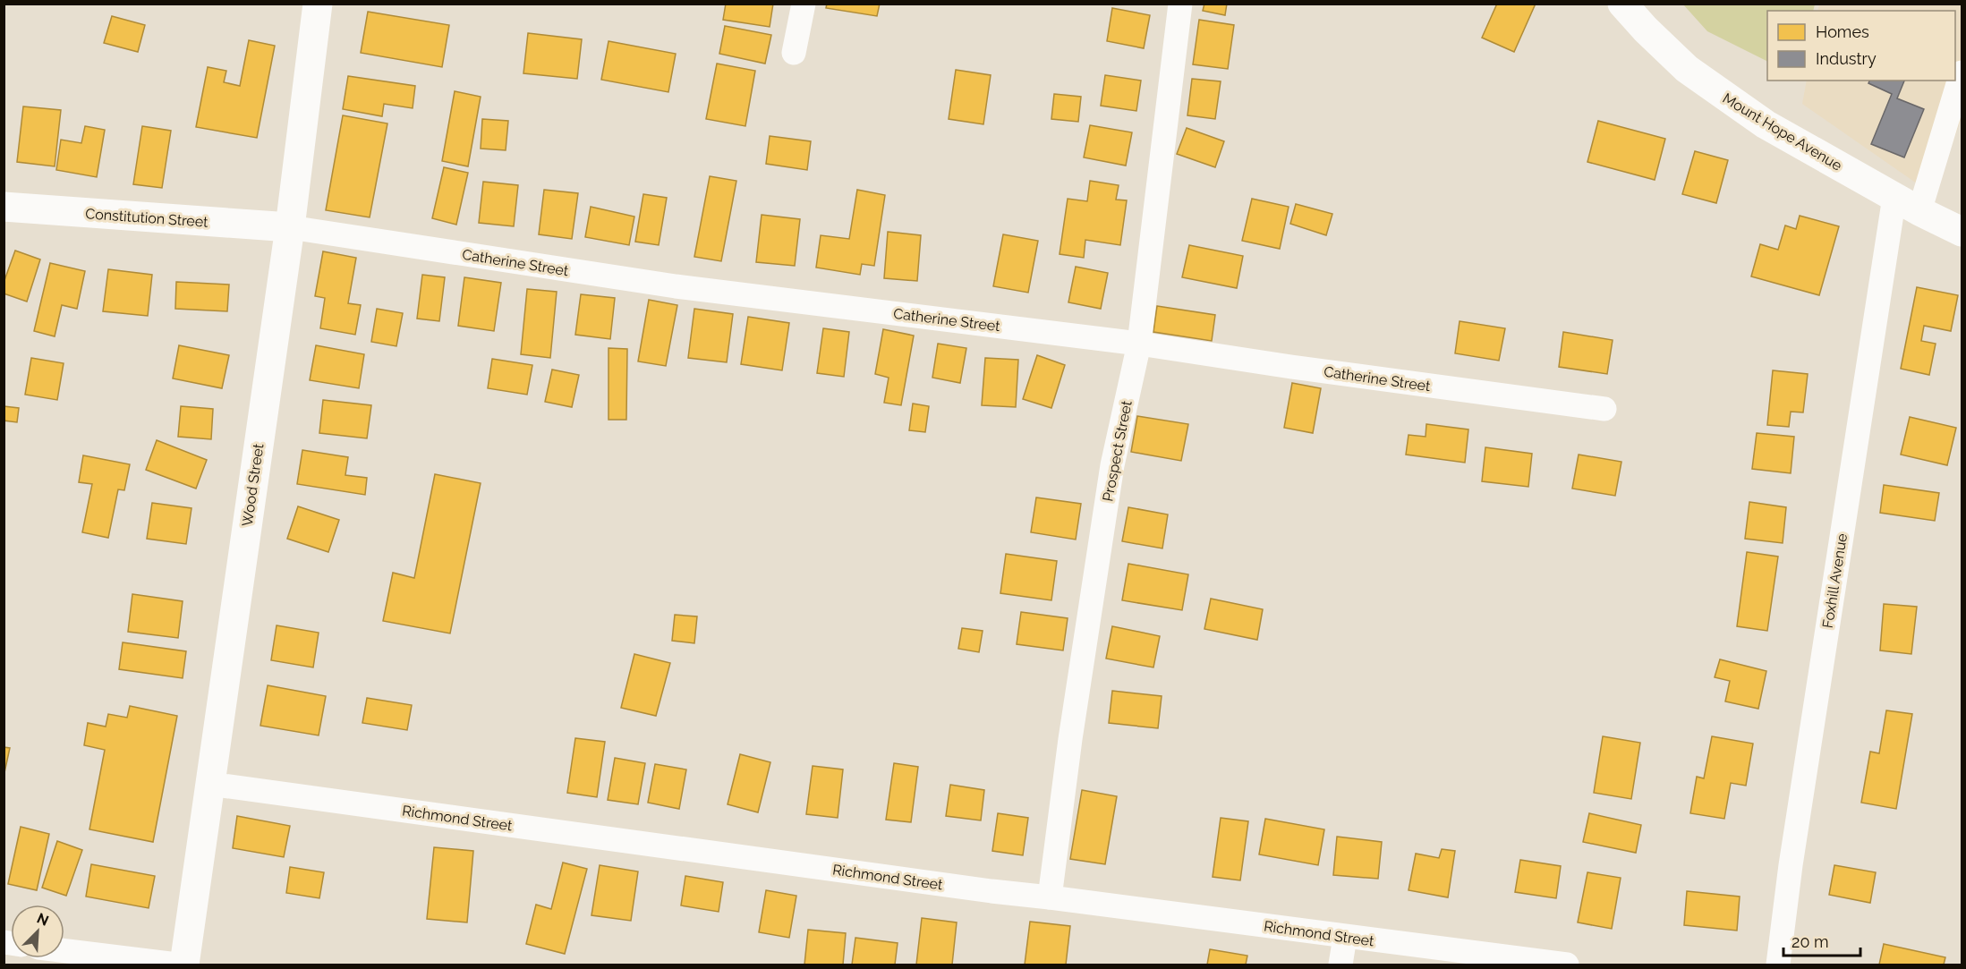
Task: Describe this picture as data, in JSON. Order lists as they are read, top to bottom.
{
  "streets": {
    "main road": ["Mount Hope Avenue", "Constitution Street", "Wood Street"],
    "street": [
      "Catherine Street",
      "Prospect Street",
      "Foxhill Avenue",
      "Richmond Street"
    ]
  },
  "crossings": [
    ["Mount Hope Avenue", "Foxhill Avenue"],
    ["Constitution Street", "Catherine Street"],
    ["Constitution Street", "Wood Street"],
    ["Catherine Street", "Prospect Street"],
    ["Catherine Street", "Wood Street"],
    ["Prospect Street", "Richmond Street"],
    ["Wood Street", "Richmond Street"]
  ],
  "legend": ["Homes", "Industry"],
  "scale_bar": "20 m",
  "north": "top right"
}
